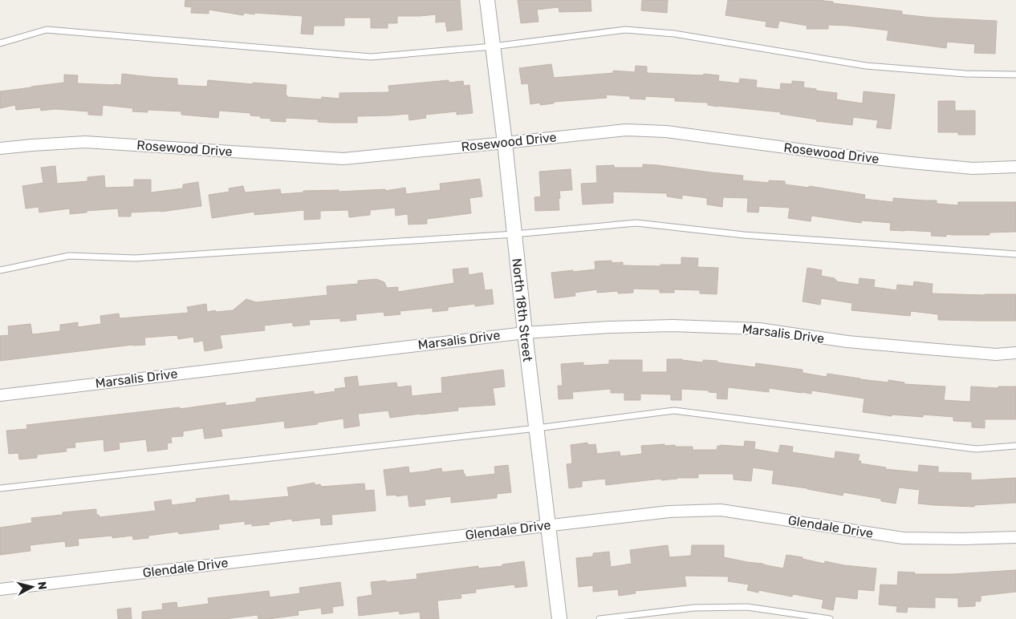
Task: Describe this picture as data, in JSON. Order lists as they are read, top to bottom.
{
  "streets": {
    "street": [
      "Rosewood Drive",
      "North 18th Street",
      "Marsalis Drive",
      "Glendale Drive"
    ]
  },
  "crossings": [
    ["Rosewood Drive", "North 18th Street"],
    ["North 18th Street", "Marsalis Drive"],
    ["North 18th Street", "Glendale Drive"]
  ],
  "north": "right"
}
